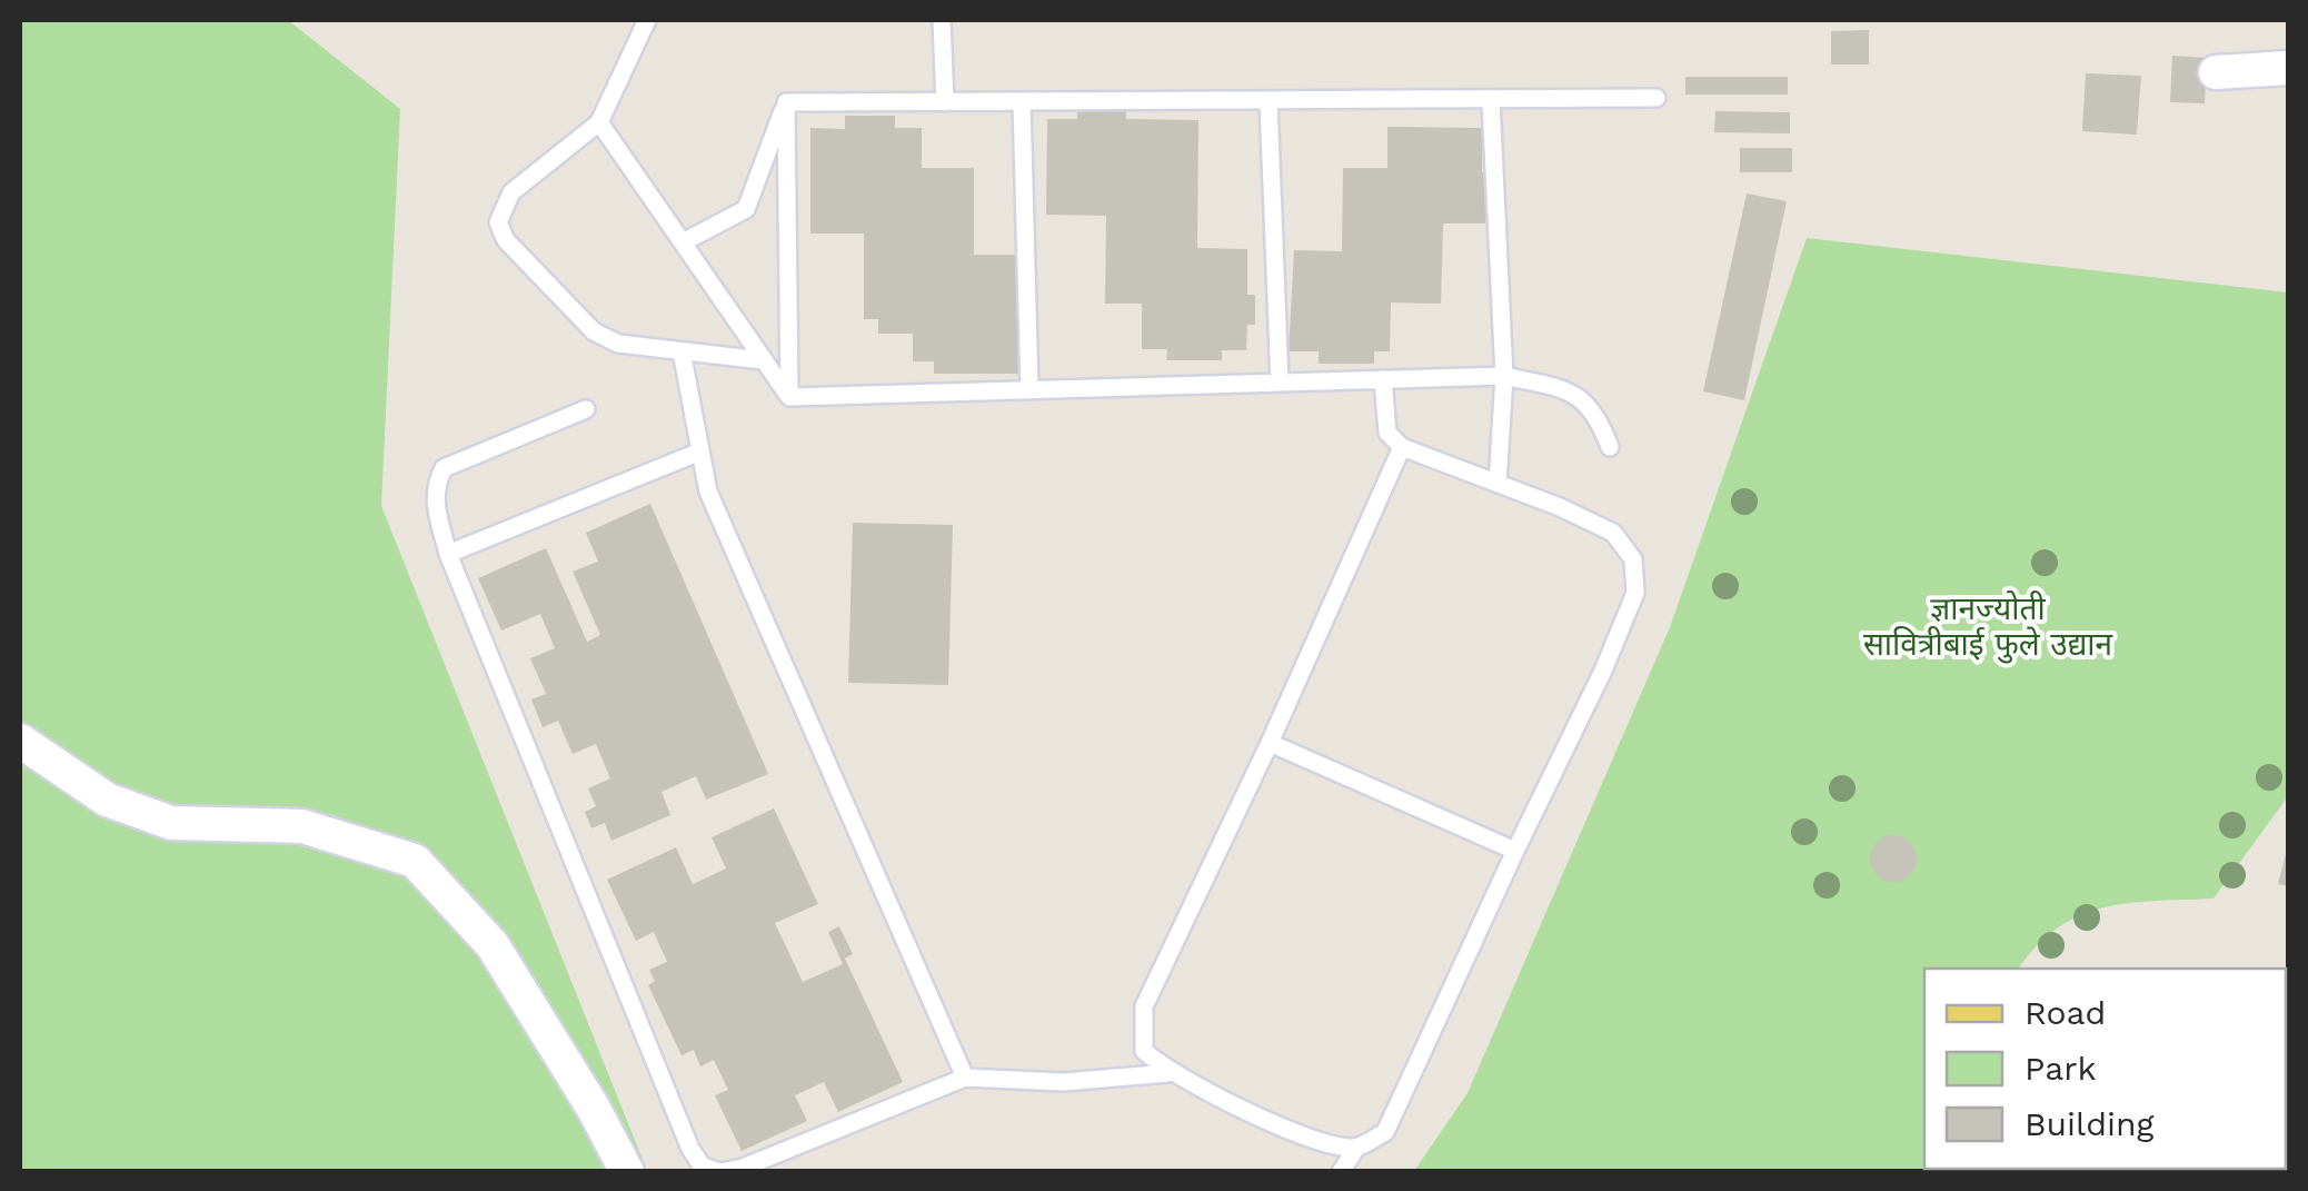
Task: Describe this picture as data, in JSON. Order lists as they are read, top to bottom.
{
  "parks": ["ज्ञानज्योती सावित्रीबाई फुले उद्यान"],
  "legend": ["Road", "Park", "Building"]
}
